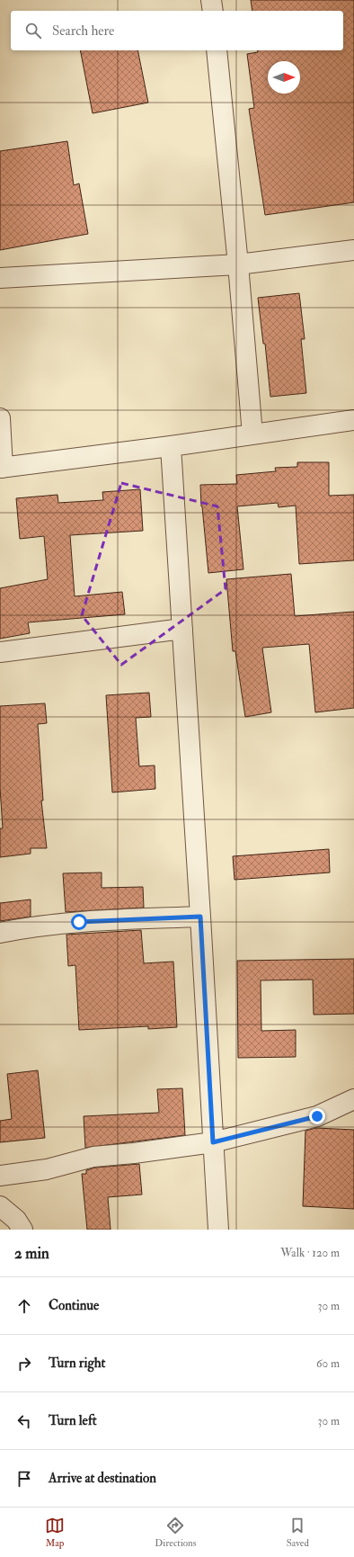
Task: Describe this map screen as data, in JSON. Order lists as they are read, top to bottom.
{
  "north": "right",
  "page": {
    "search": "Search here",
    "heading": ["2 min", "Walk · 120 m"],
    "list": [
      ["Continue", "30 m"],
      ["Turn right", "60 m"],
      ["Turn left", "30 m"],
      "Arrive at destination"
    ],
    "nav": ["Map", "Directions", "Saved"]
  }
}
